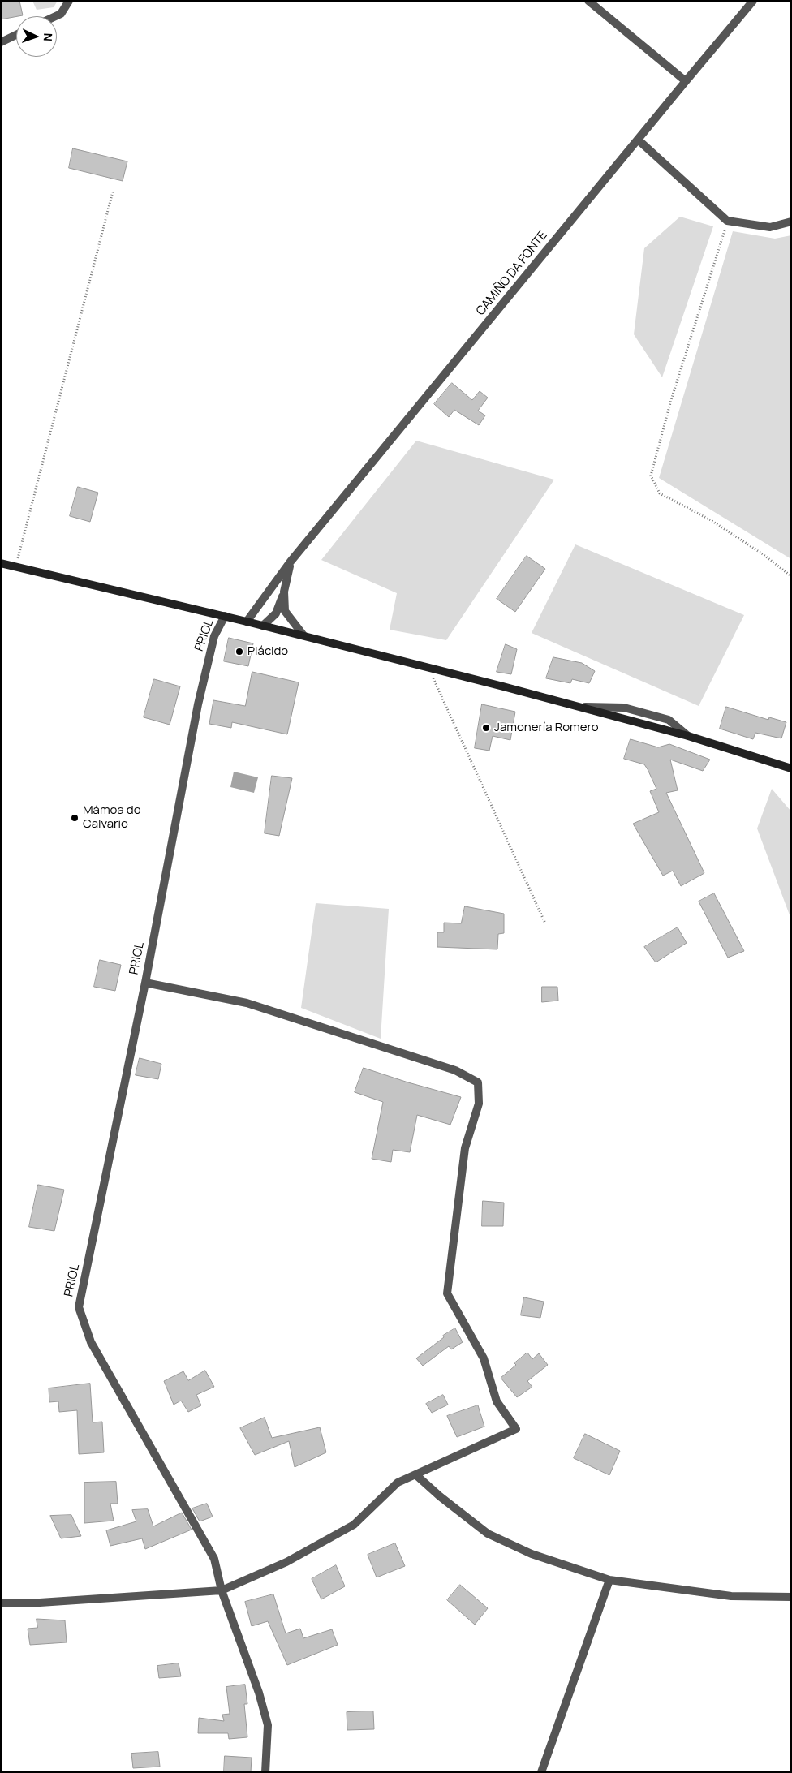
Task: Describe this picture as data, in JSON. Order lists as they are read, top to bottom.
{
  "streets": {
    "street": ["CAMIÑO DA FONTE", "PRIOL"]
  },
  "places": ["Plácido", "Jamonería Romero", "Mámoa do Calvario"],
  "north": "right"
}
